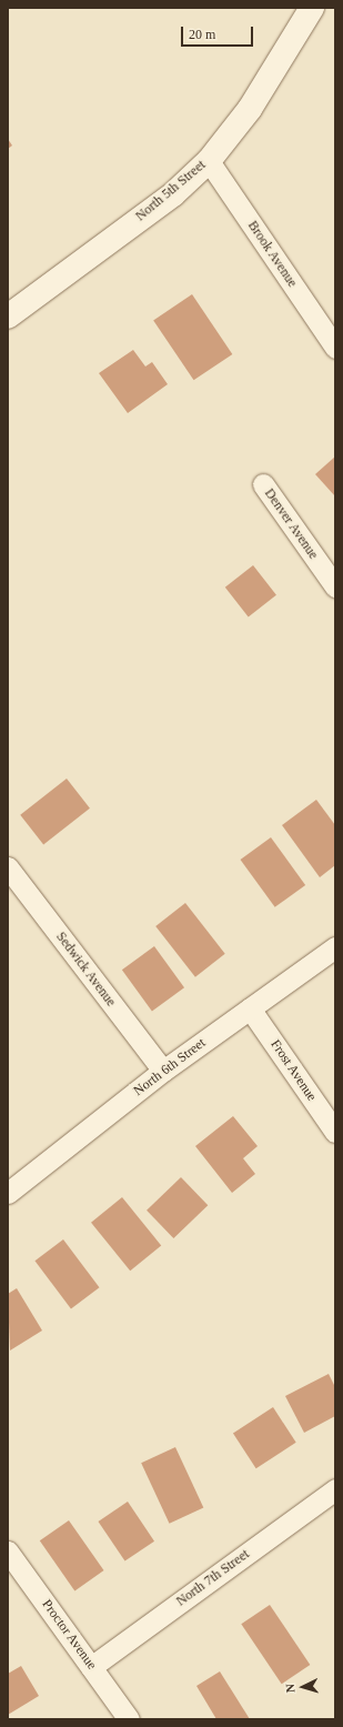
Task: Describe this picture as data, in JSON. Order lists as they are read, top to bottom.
{
  "streets": {
    "main road": ["North 5th Street"],
    "street": [
      "Brook Avenue",
      "Denver Avenue",
      "Sedwick Avenue",
      "North 6th Street",
      "Frost Avenue",
      "North 7th Street",
      "Proctor Avenue"
    ]
  },
  "crossings": [
    ["North 5th Street", "Brook Avenue"],
    ["Sedwick Avenue", "North 6th Street"],
    ["North 6th Street", "Frost Avenue"],
    ["North 7th Street", "Proctor Avenue"]
  ],
  "scale_bar": "20 m",
  "north": "left"
}
